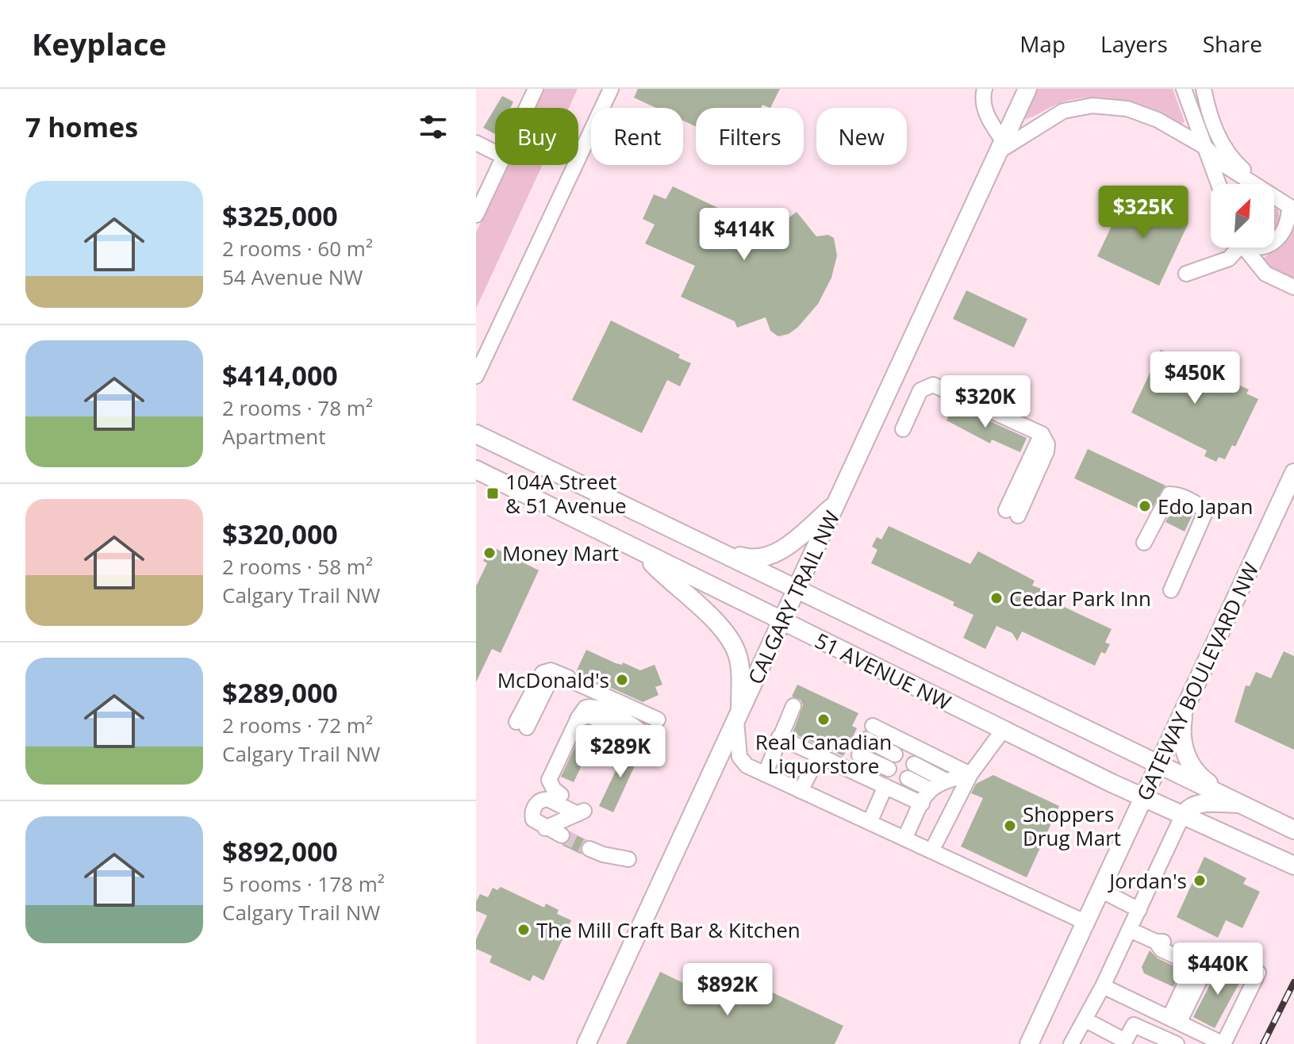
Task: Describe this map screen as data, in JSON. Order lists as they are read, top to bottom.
{
  "streets": {
    "main road": ["CALGARY TRAIL NW", "51 AVENUE NW", "GATEWAY BOULEVARD NW"]
  },
  "crossings": [
    ["CALGARY TRAIL NW", "51 AVENUE NW"],
    ["51 AVENUE NW", "GATEWAY BOULEVARD NW"]
  ],
  "places": {
    "transit": ["104A Street & 51 Avenue"],
    "other": [
      "Edo Japan",
      "Money Mart",
      "Cedar Park Inn",
      "McDonald's",
      "Real Canadian Liquorstore",
      "Shoppers Drug Mart",
      "Jordan's",
      "The Mill Craft Bar & Kitchen"
    ]
  },
  "north": "top right",
  "page": {
    "header": "Keyplace",
    "nav": ["Map", "Layers", "Share"],
    "heading": "7 homes",
    "chip": [
      "Buy",
      "Rent",
      "Filters",
      "New"
    ],
    "list": [
      {
        "name": "$325,000",
        "note": "2 rooms · 60 m² · 54 Avenue NW"
      },
      {
        "name": "$414,000",
        "note": "2 rooms · 78 m² · Apartment"
      },
      {
        "name": "$320,000",
        "note": "2 rooms · 58 m² · Calgary Trail NW"
      },
      {
        "name": "$289,000",
        "note": "2 rooms · 72 m² · Calgary Trail NW"
      },
      {
        "name": "$892,000",
        "note": "5 rooms · 178 m² · Calgary Trail NW"
      }
    ],
    "price": [
      "$325K",
      "$414K",
      "$450K",
      "$320K",
      "$289K",
      "$440K",
      "$892K"
    ]
  }
}
